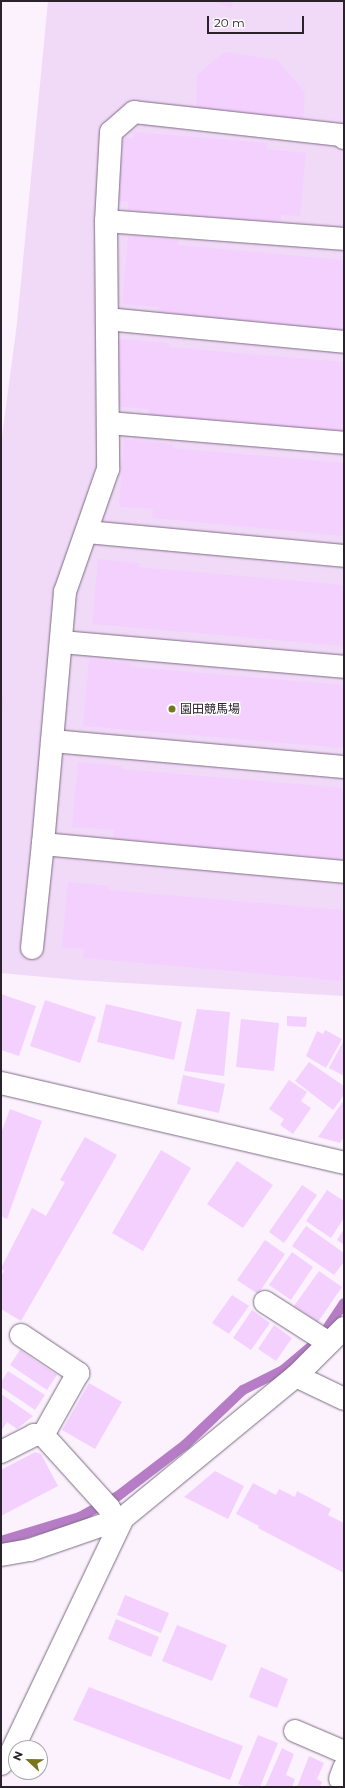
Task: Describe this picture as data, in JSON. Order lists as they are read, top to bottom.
{
  "places": ["園田競馬場"],
  "scale_bar": "20 m",
  "north": "left"
}
